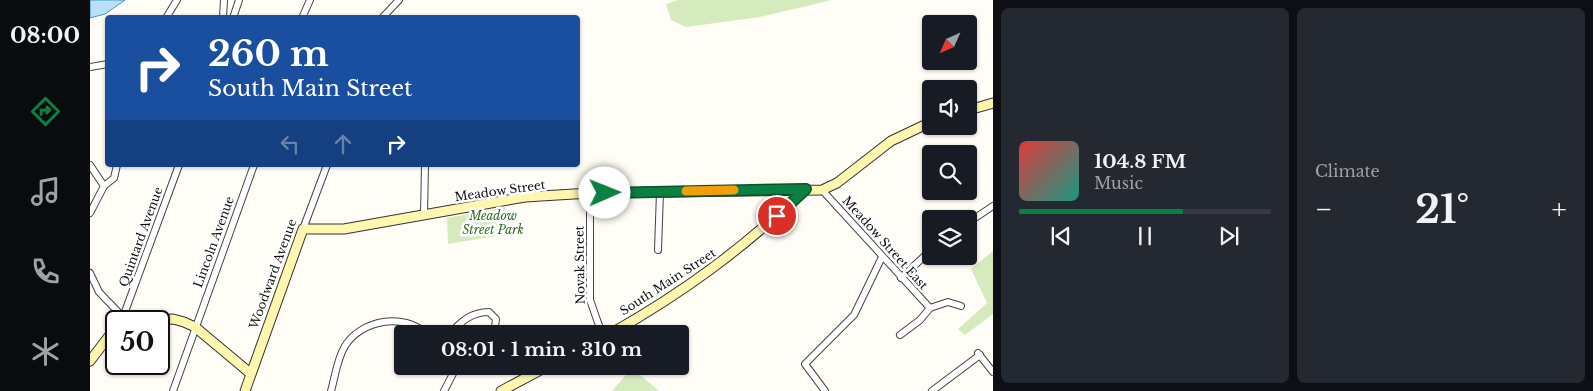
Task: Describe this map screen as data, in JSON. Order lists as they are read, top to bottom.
{
  "streets": {
    "main road": ["Meadow Street", "Woodward Avenue", "South Main Street"],
    "street": [
      "Quintard Avenue",
      "Lincoln Avenue",
      "Meadow Street East",
      "Novak Street"
    ]
  },
  "crossings": [
    ["Meadow Street", "Meadow Street East"],
    ["Meadow Street", "Novak Street"],
    ["Meadow Street", "Woodward Avenue"],
    ["Meadow Street", "South Main Street"]
  ],
  "parks": ["Meadow Street Park"],
  "north": "bottom left",
  "page": {
    "tabs": "08:00",
    "tile": "Climate",
    "turn": ["260 m", "South Main Street"],
    "song": ["104.8 FM", "Music"],
    "heat": ["−", "21°", "+"],
    "limit": "50",
    "trip": "08:01 · 1 min · 310 m"
  }
}
